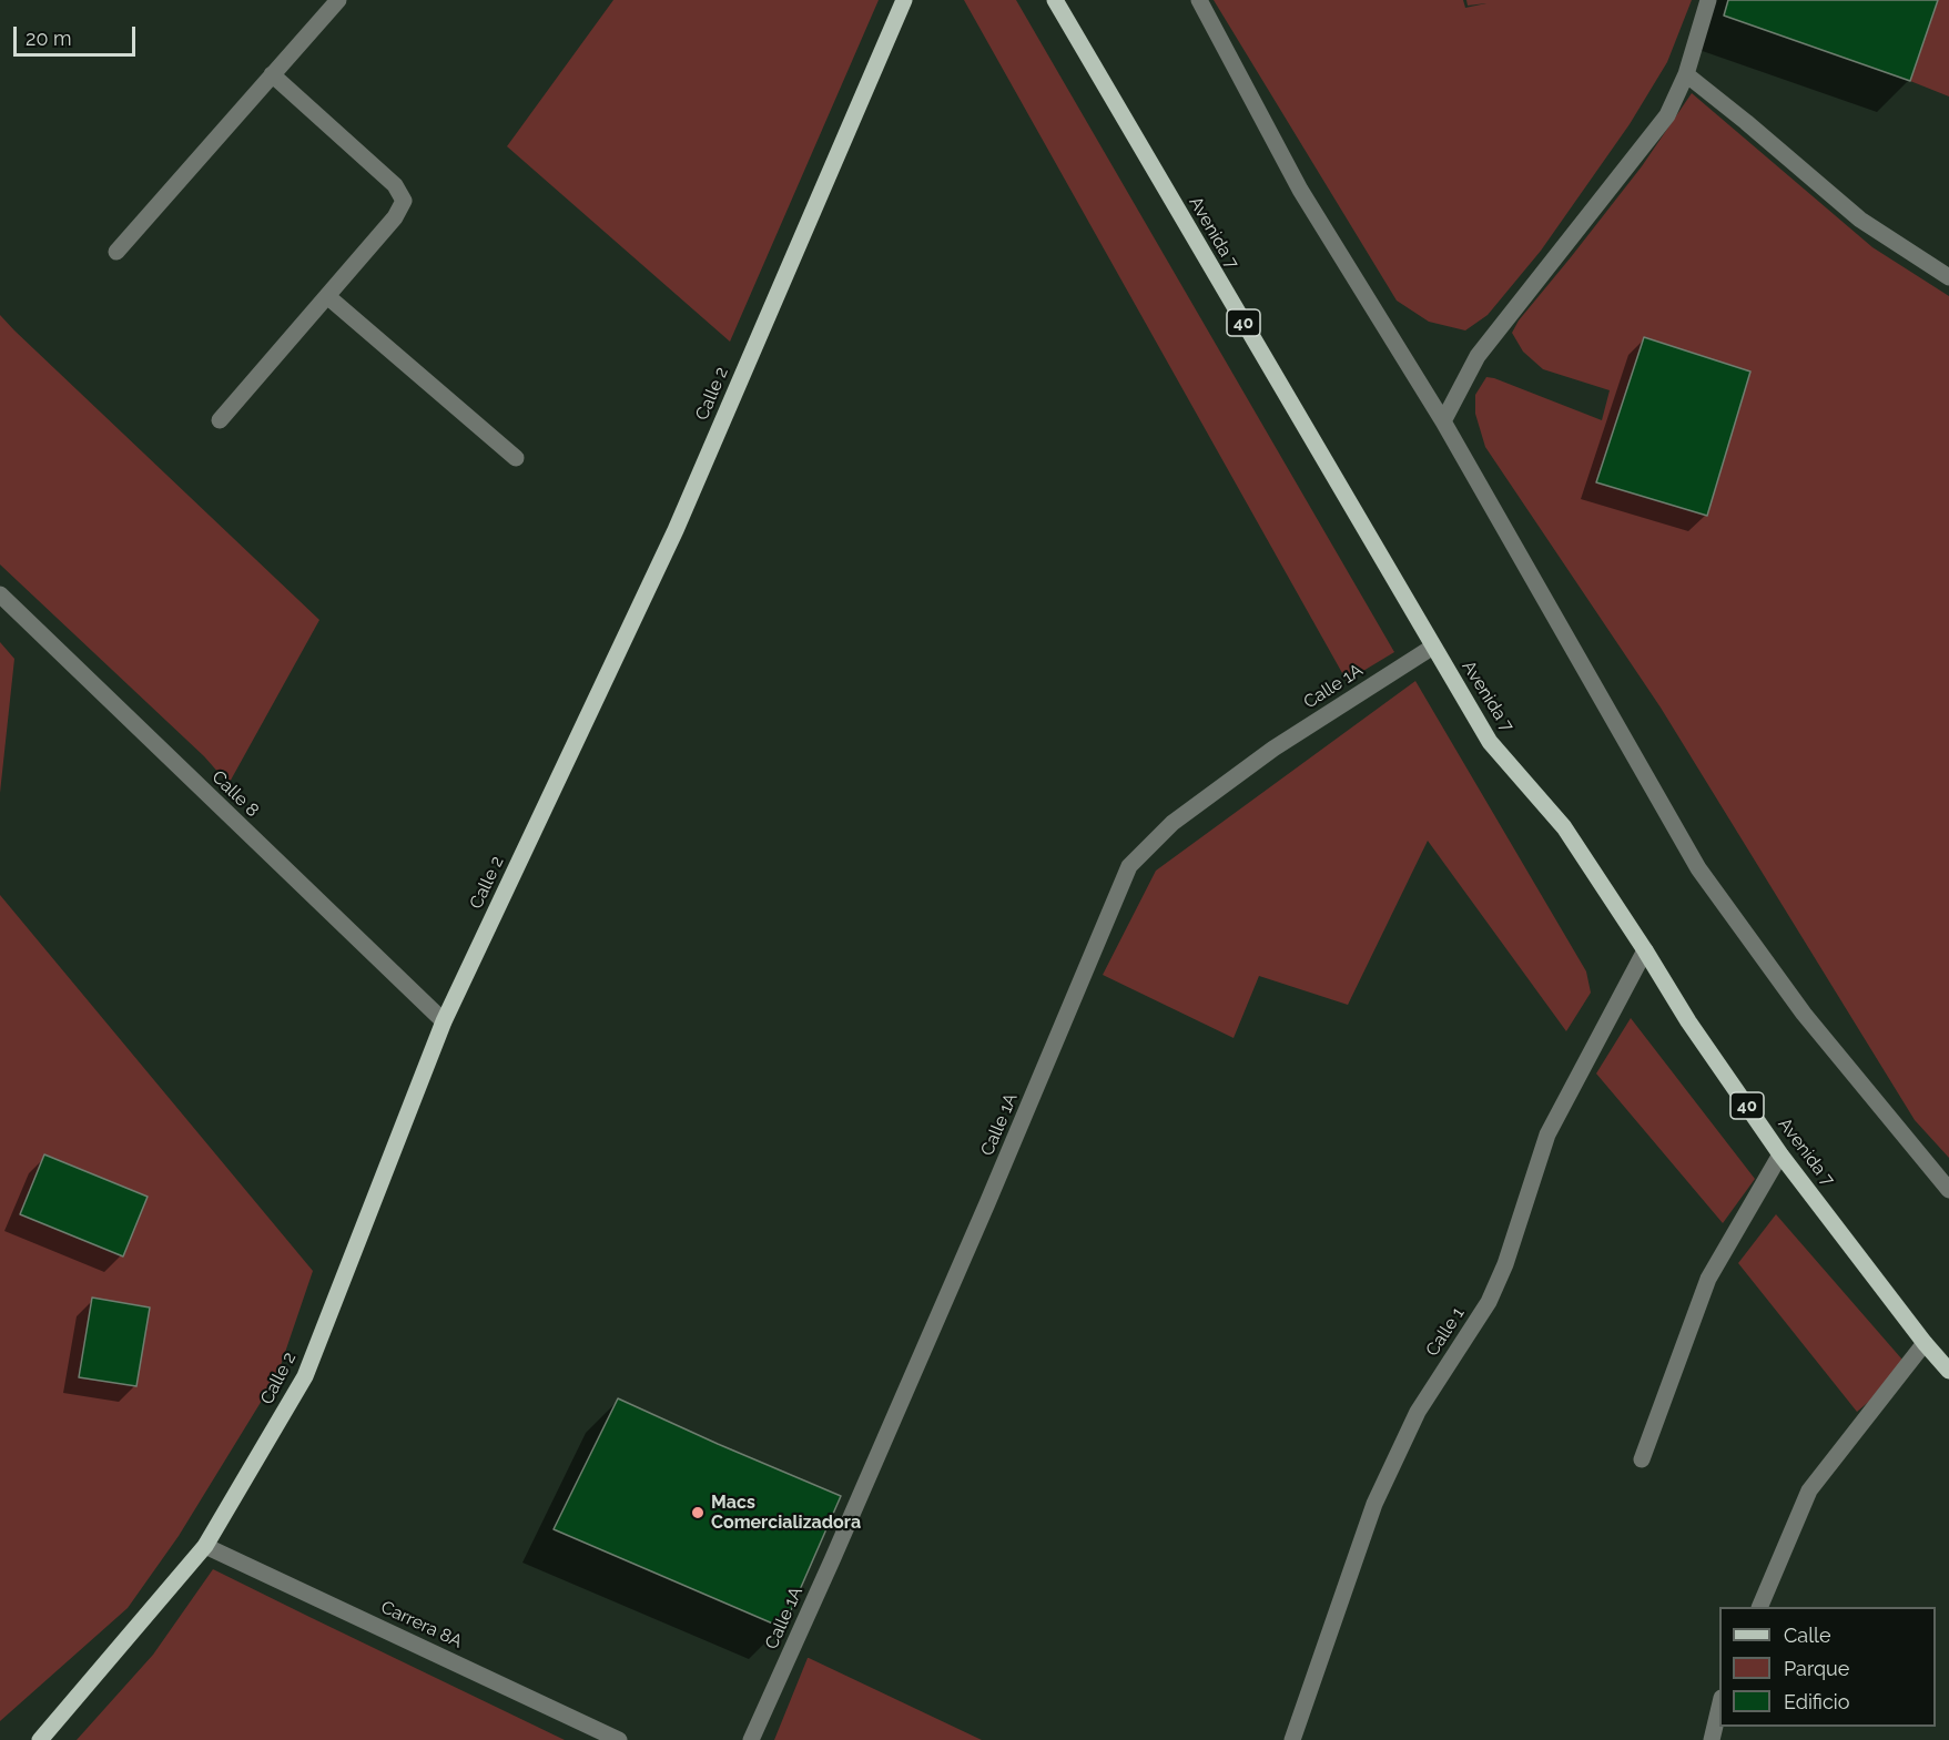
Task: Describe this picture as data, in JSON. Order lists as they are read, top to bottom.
{
  "streets": {
    "main road": ["Avenida 7", "40", "Calle 2"],
    "street": [
      "Calle 1A",
      "Calle 8",
      "Calle 1",
      "Carrera 8A"
    ]
  },
  "crossings": [
    ["Avenida 7", "Calle 1A"],
    ["Avenida 7", "Calle 1"],
    ["Calle 2", "Calle 8"],
    ["Calle 2", "Carrera 8A"]
  ],
  "places": ["Macs Comercializadora"],
  "legend": ["Calle", "Parque", "Edificio"],
  "scale_bar": "20 m"
}
